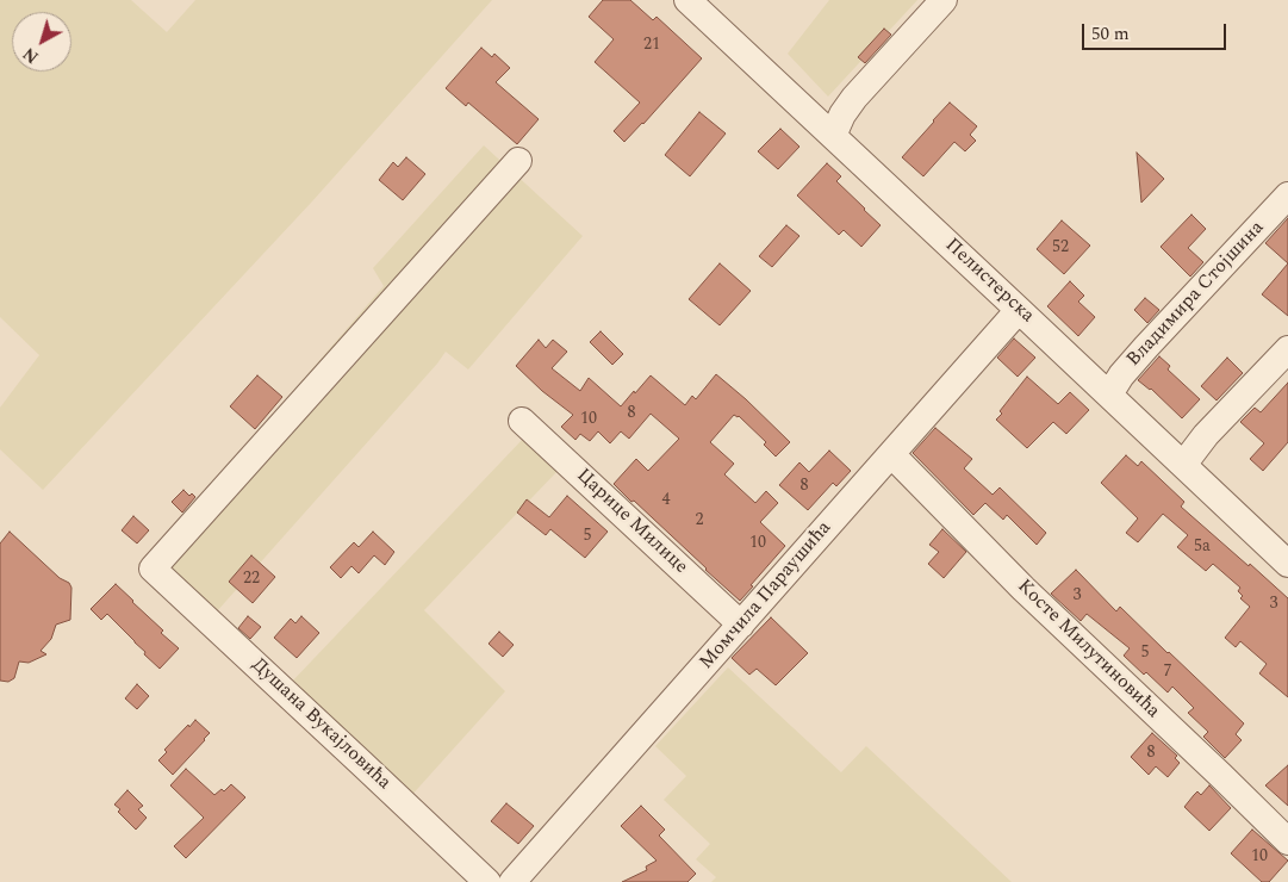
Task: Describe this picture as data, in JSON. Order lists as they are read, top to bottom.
{
  "streets": {
    "street": [
      "Пелистерска",
      "Владимира Стојшина",
      "Царице Милице",
      "Момчила Параушића",
      "Косте Милутиновића",
      "Душана Вукајловића"
    ]
  },
  "crossings": [
    ["Пелистерска", "Владимира Стојшина"],
    ["Пелистерска", "Момчила Параушића"],
    ["Царице Милице", "Момчила Параушића"],
    ["Момчила Параушића", "Косте Милутиновића"]
  ],
  "house_numbers": [
    "21",
    "52",
    "8",
    "10",
    "8",
    "4",
    "2",
    "5",
    "10",
    "5a",
    "22",
    "3",
    "3",
    "5",
    "7",
    "8",
    "10"
  ],
  "scale_bar": "50 m",
  "north": "bottom left"
}
